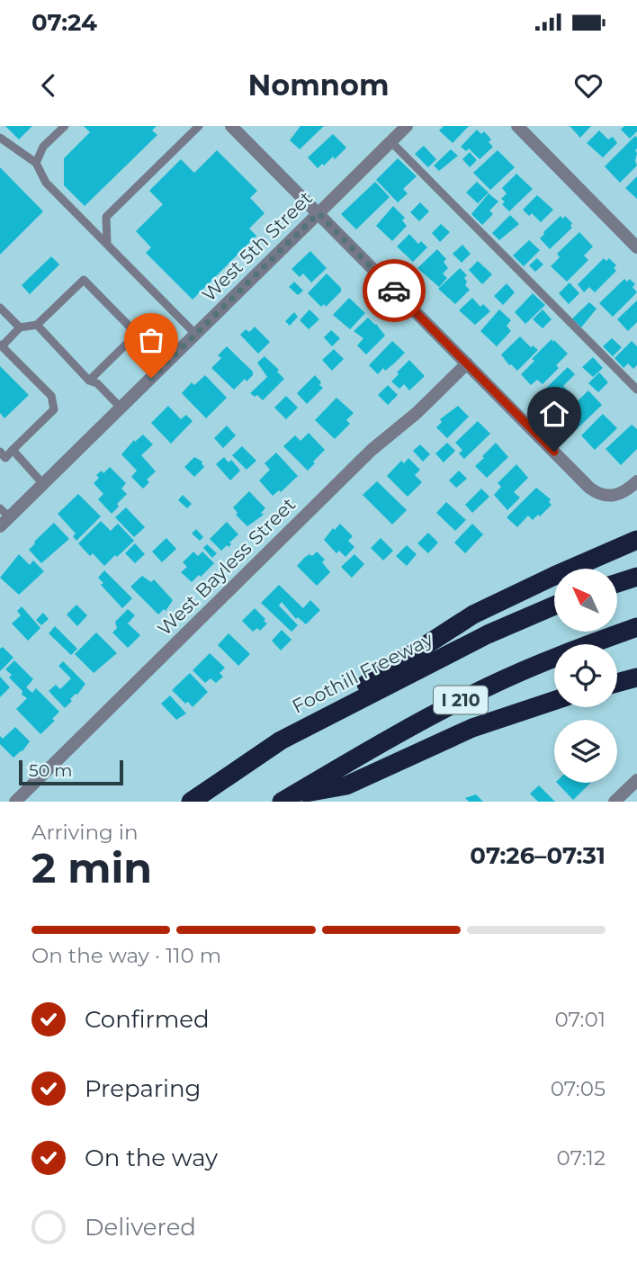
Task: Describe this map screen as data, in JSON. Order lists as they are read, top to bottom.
{
  "streets": {
    "highway": ["Foothill Freeway", "I 210"],
    "street": ["West 5th Street", "West Bayless Street"]
  },
  "scale_bar": "50 m",
  "north": "top left",
  "page": {
    "status": "07:24",
    "header": "Nomnom",
    "scale": "50 m",
    "heading": ["2 min", "Arriving in", "07:26–07:31"],
    "bar": "On the way · 110 m",
    "list": [
      ["Confirmed", "07:01"],
      ["Preparing", "07:05"],
      ["On the way", "07:12"],
      "Delivered"
    ]
  }
}
